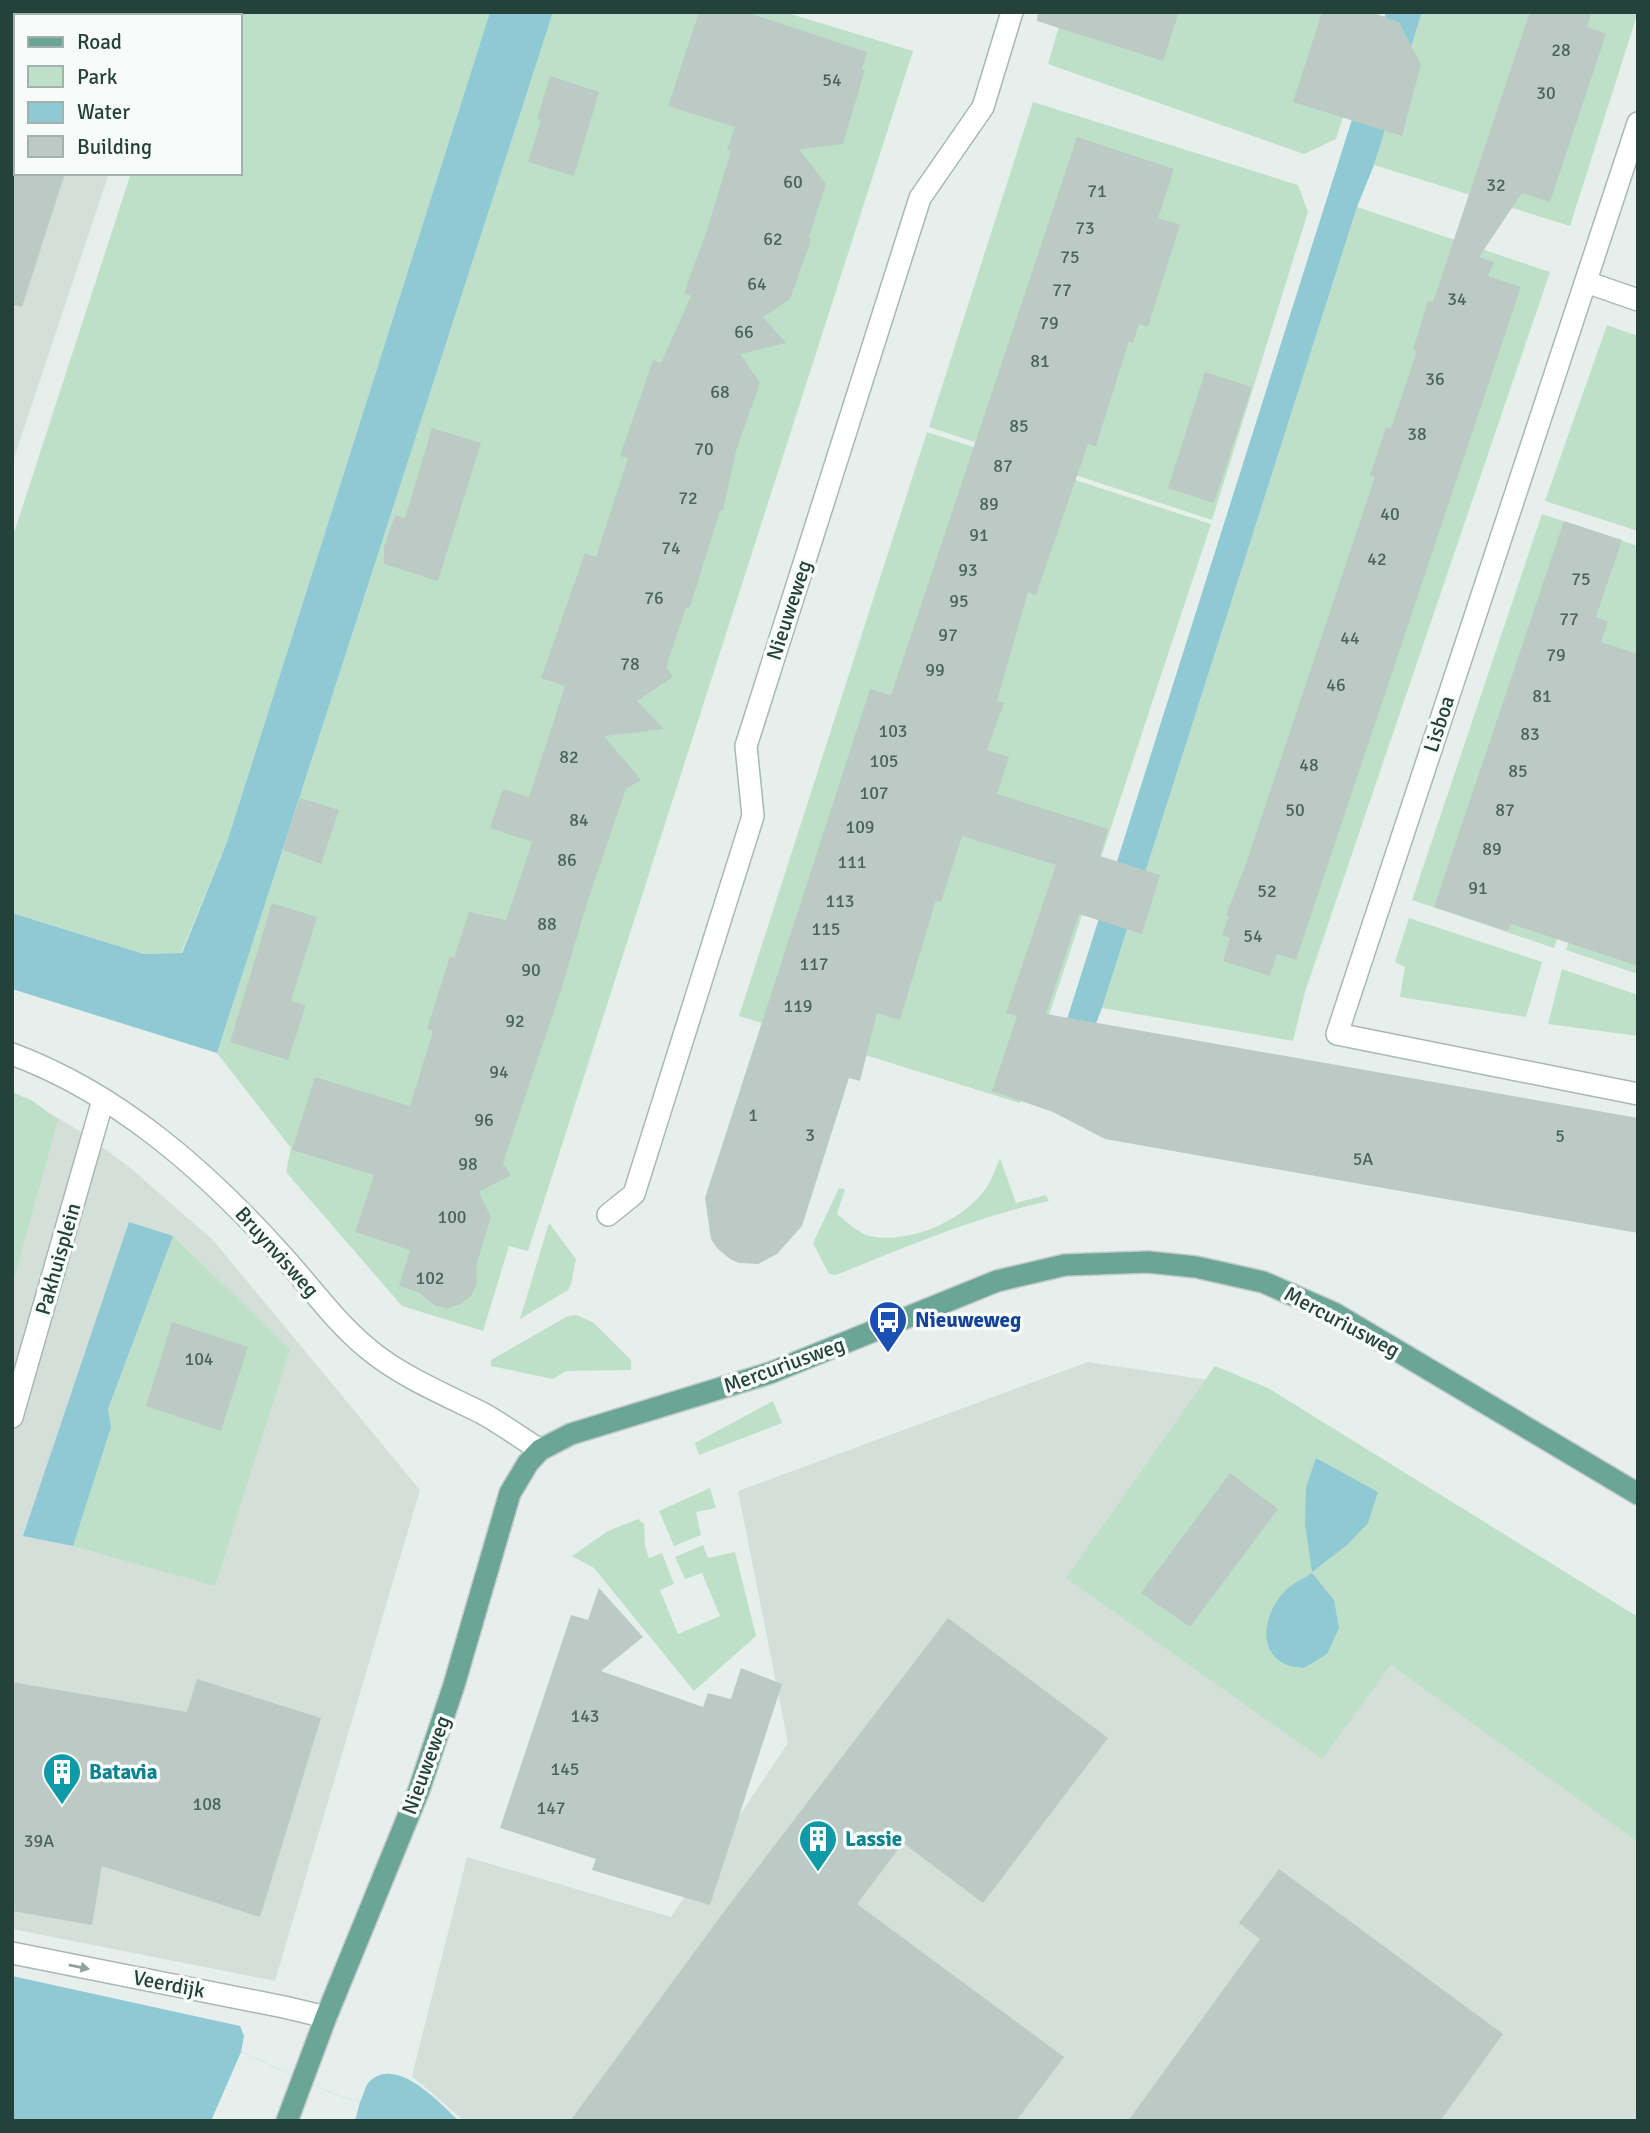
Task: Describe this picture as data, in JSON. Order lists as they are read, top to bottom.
{
  "streets": {
    "main road": ["Nieuweweg", "Mercuriusweg"],
    "street": [
      "Lisboa",
      "Bruynvisweg",
      "Pakhuisplein",
      "Veerdijk"
    ]
  },
  "crossings": [
    ["Nieuweweg", "Bruynvisweg"],
    ["Nieuweweg", "Mercuriusweg"],
    ["Nieuweweg", "Veerdijk"],
    ["Bruynvisweg", "Pakhuisplein"],
    ["Bruynvisweg", "Mercuriusweg"]
  ],
  "one_way": ["Veerdijk"],
  "places": {
    "bus stop": ["Nieuweweg"],
    "building": ["Batavia", "Lassie"]
  },
  "house_numbers": [
    "28",
    "54",
    "30",
    "60",
    "32",
    "71",
    "73",
    "62",
    "75",
    "64",
    "77",
    "34",
    "79",
    "66",
    "81",
    "36",
    "68",
    "85",
    "38",
    "70",
    "87",
    "72",
    "89",
    "40",
    "91",
    "74",
    "42",
    "93",
    "75",
    "76",
    "95",
    "77",
    "97",
    "44",
    "79",
    "78",
    "99",
    "46",
    "81",
    "103",
    "83",
    "82",
    "105",
    "48",
    "85",
    "107",
    "50",
    "87",
    "84",
    "109",
    "89",
    "86",
    "111",
    "91",
    "52",
    "113",
    "88",
    "115",
    "54",
    "117",
    "90",
    "119",
    "92",
    "94",
    "1",
    "96",
    "3",
    "5",
    "5A",
    "98",
    "100",
    "102",
    "104",
    "143",
    "145",
    "108",
    "147",
    "39A"
  ],
  "legend": [
    "Road",
    "Park",
    "Water",
    "Building"
  ]
}
